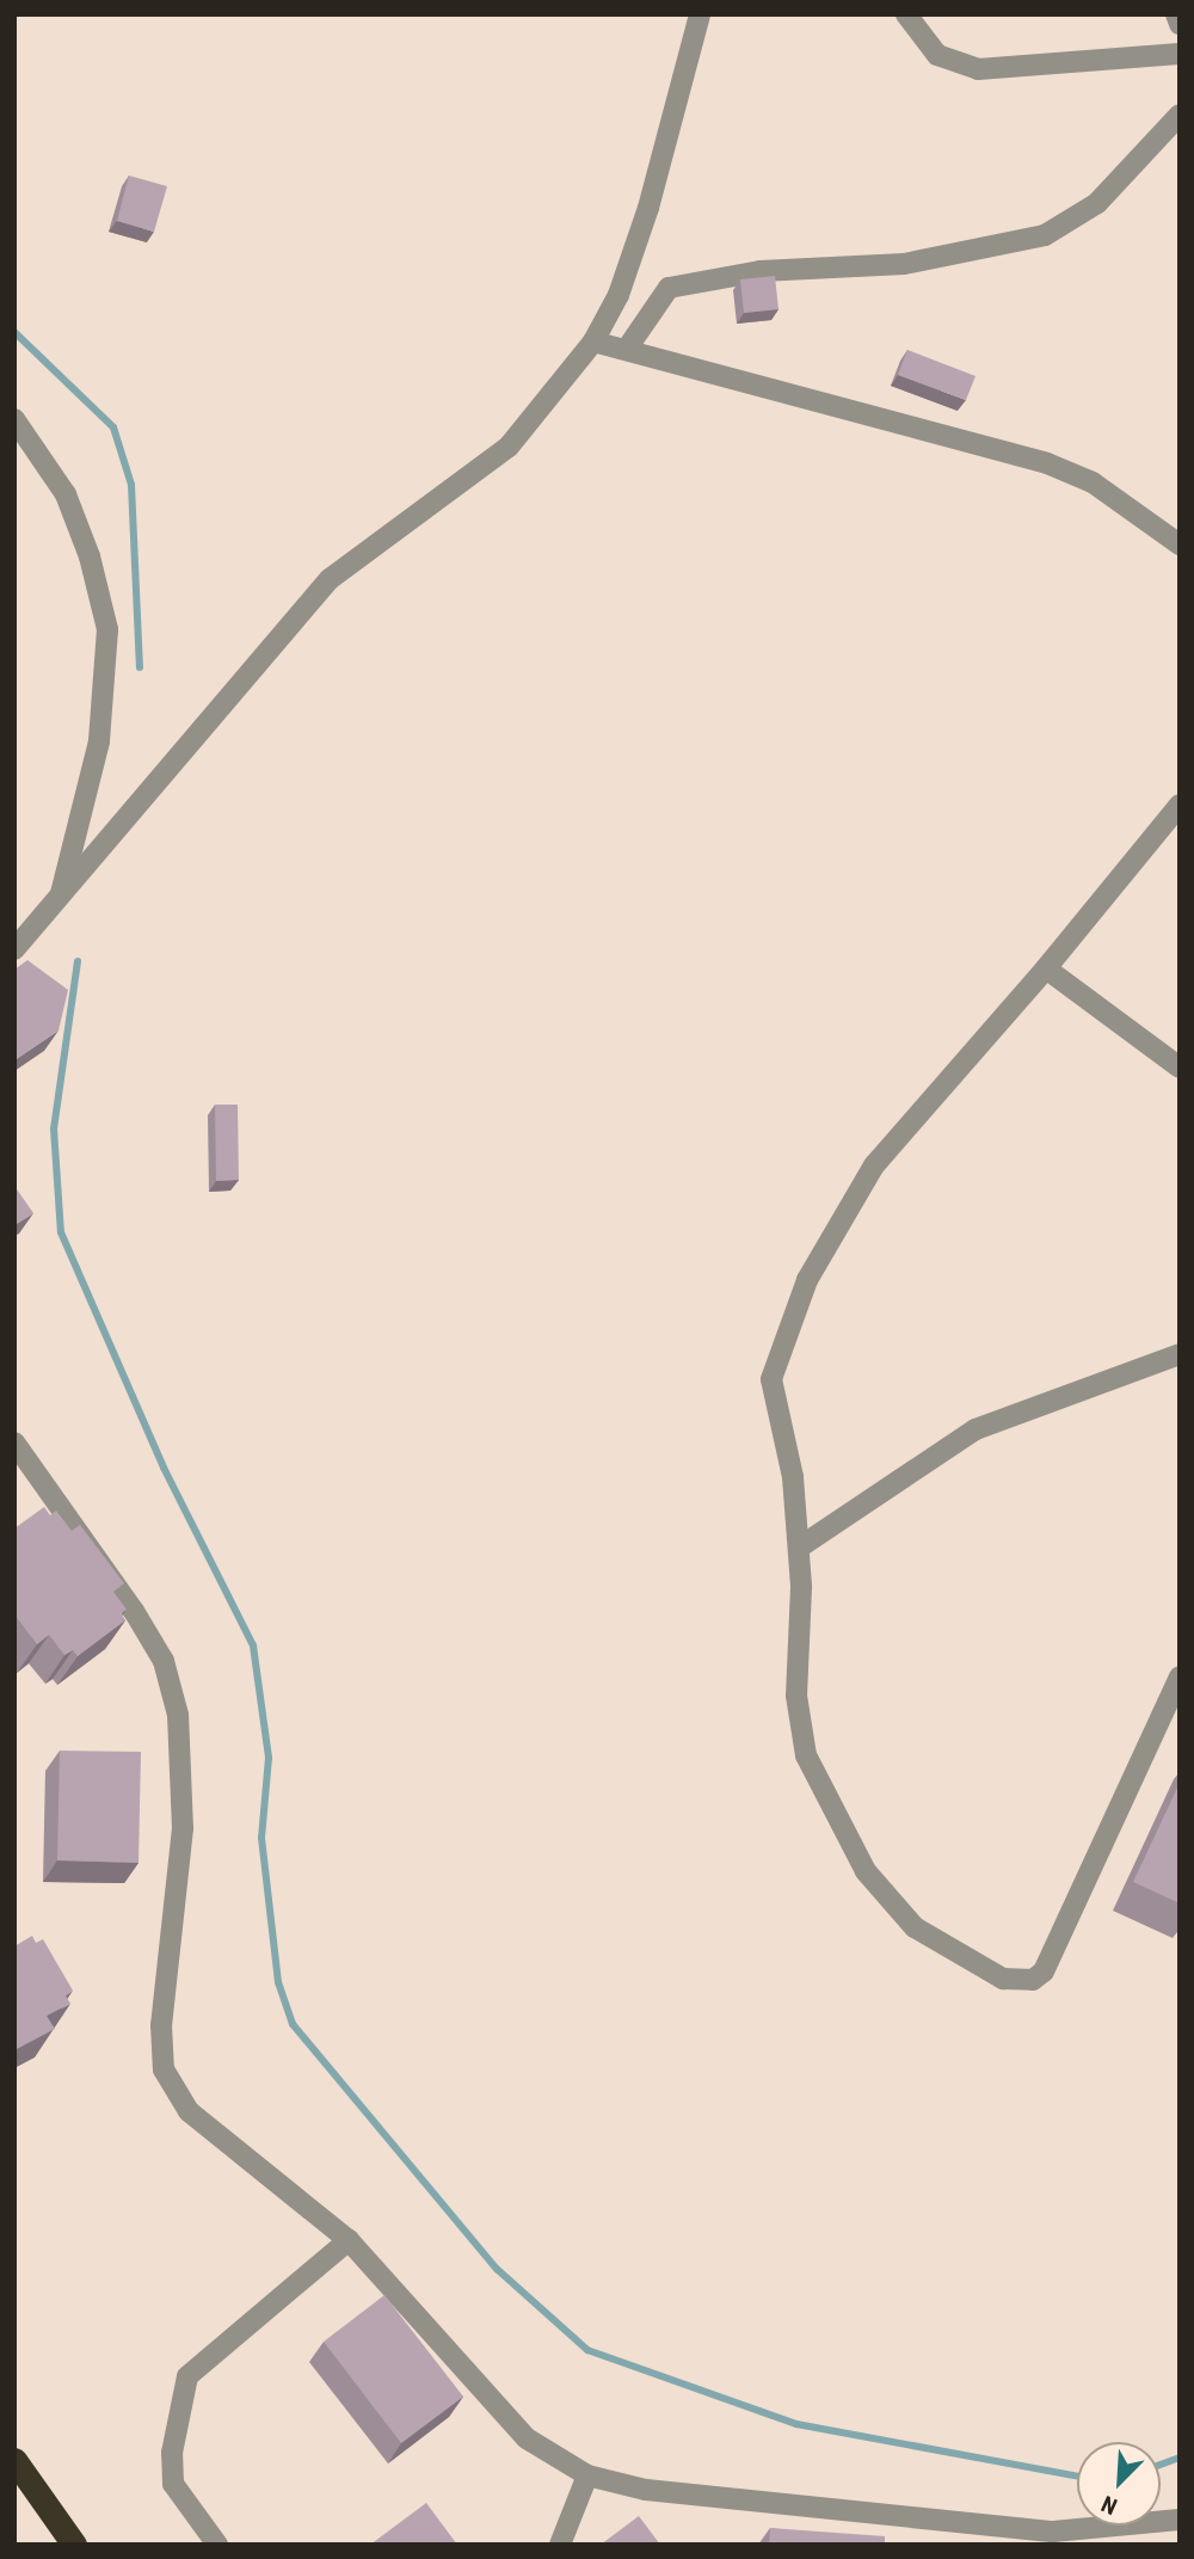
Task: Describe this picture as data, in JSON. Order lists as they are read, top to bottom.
{
  "north": "bottom left"
}
